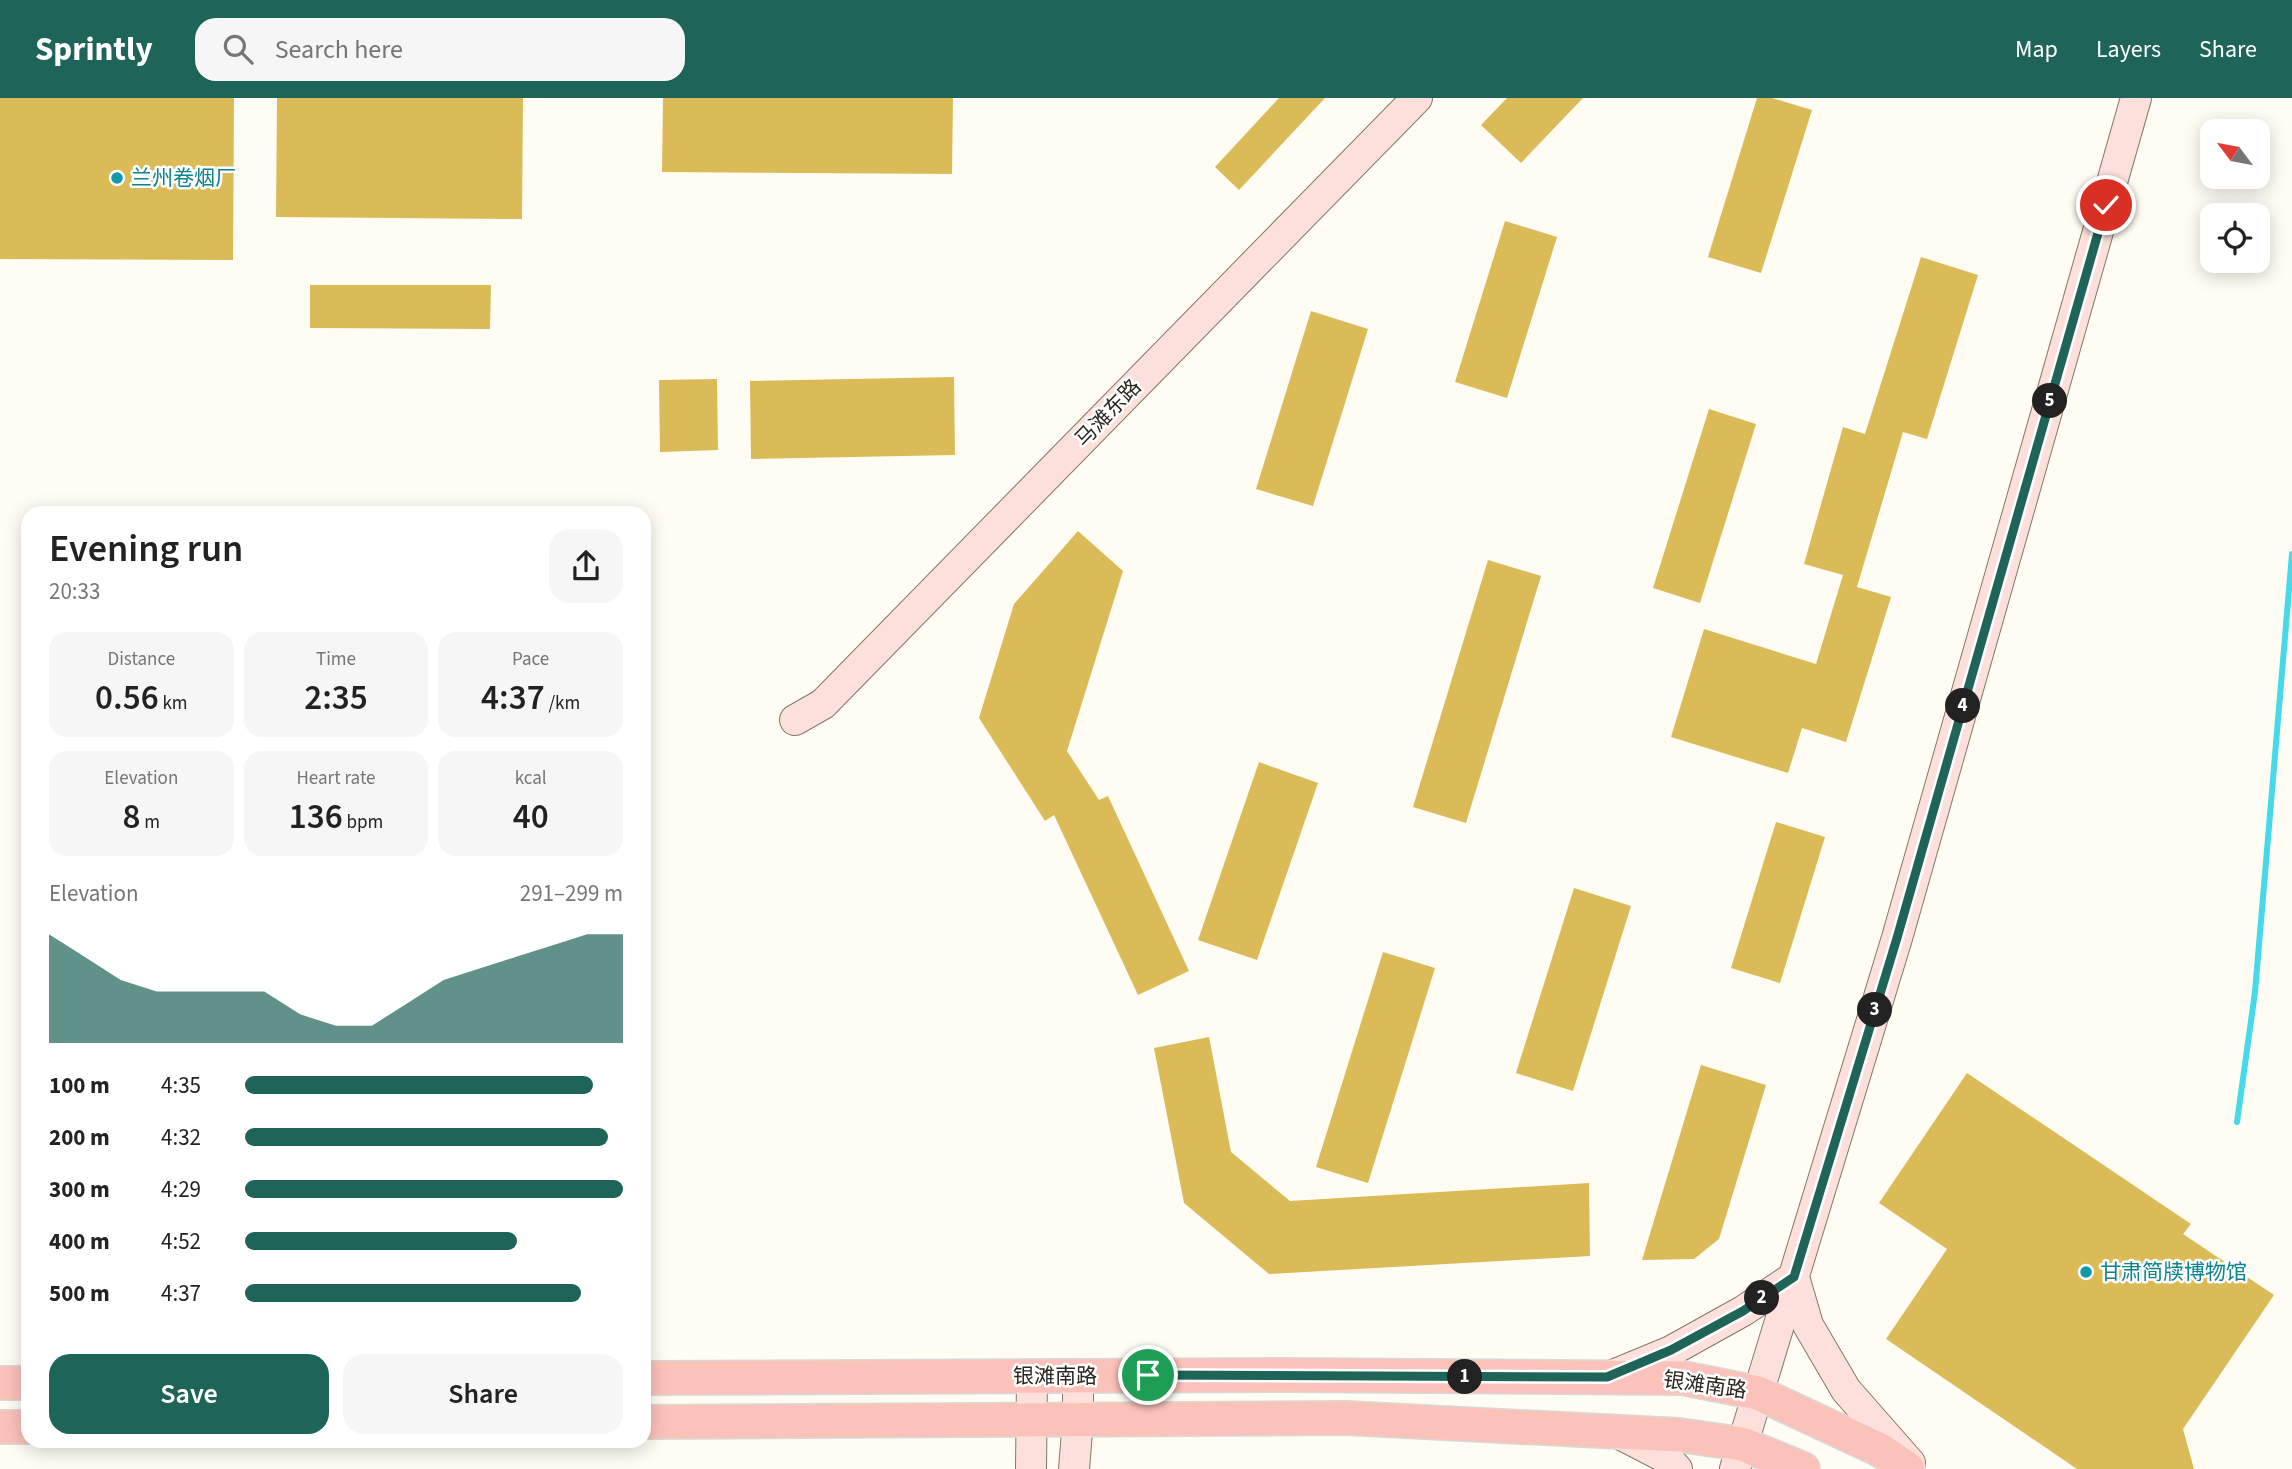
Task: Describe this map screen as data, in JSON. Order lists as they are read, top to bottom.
{
  "streets": {
    "main road": ["马滩东路", "银滩南路"]
  },
  "places": ["兰州卷烟厂", "甘肃简牍博物馆"],
  "north": "top left",
  "page": {
    "header": "Sprintly",
    "search": "Search here",
    "nav": ["Map", "Layers", "Share"],
    "pins": [
      "5",
      "4",
      "3",
      "2",
      "1"
    ],
    "heading": ["Evening run", "20:33"],
    "stats": [
      ["Distance", "0.56 km"],
      ["Time", "2:35"],
      ["Pace", "4:37 /km"],
      ["Elevation", "8 m"],
      ["Heart rate", "136 bpm"],
      ["kcal", "40"]
    ],
    "chart": ["Elevation", "291–299 m"],
    "list": [
      {
        "name": "100 m",
        "note": "4:35"
      },
      {
        "name": "200 m",
        "note": "4:32"
      },
      {
        "name": "300 m",
        "note": "4:29"
      },
      {
        "name": "400 m",
        "note": "4:52"
      },
      {
        "name": "500 m",
        "note": "4:37"
      }
    ],
    "buttons": ["Save", "Share"]
  }
}
